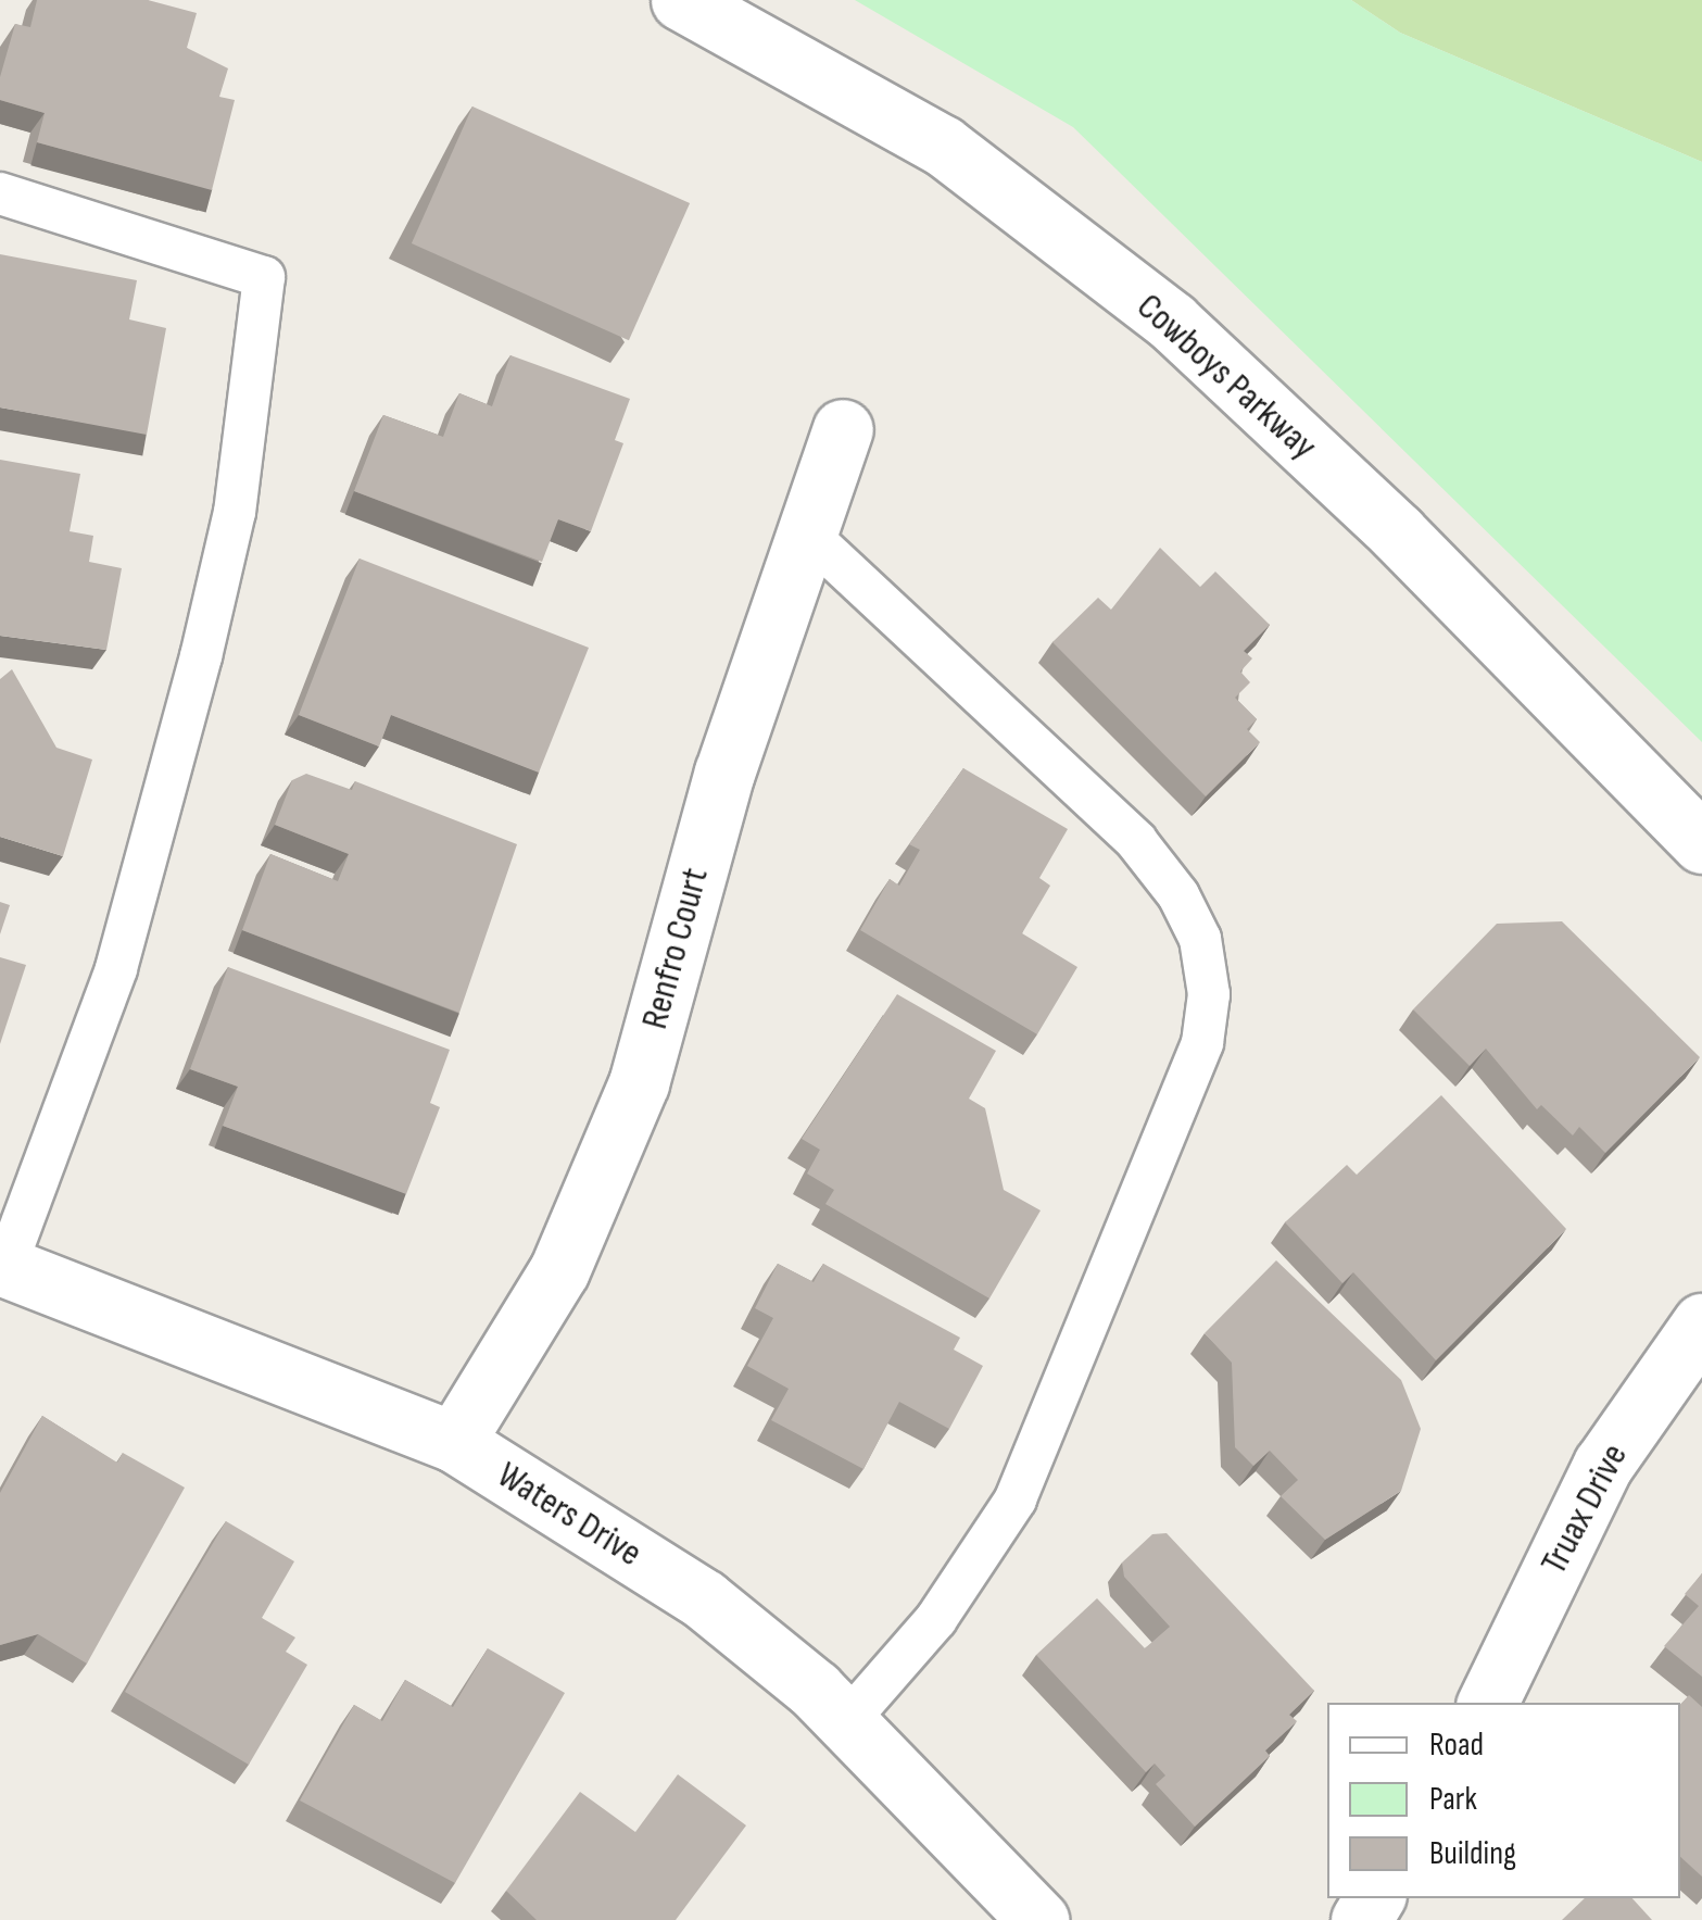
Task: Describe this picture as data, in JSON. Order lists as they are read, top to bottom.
{
  "streets": {
    "street": [
      "Cowboys Parkway",
      "Renfro Court",
      "Truax Drive",
      "Waters Drive"
    ]
  },
  "crossings": [
    ["Renfro Court", "Waters Drive"]
  ],
  "legend": ["Road", "Park", "Building"]
}
